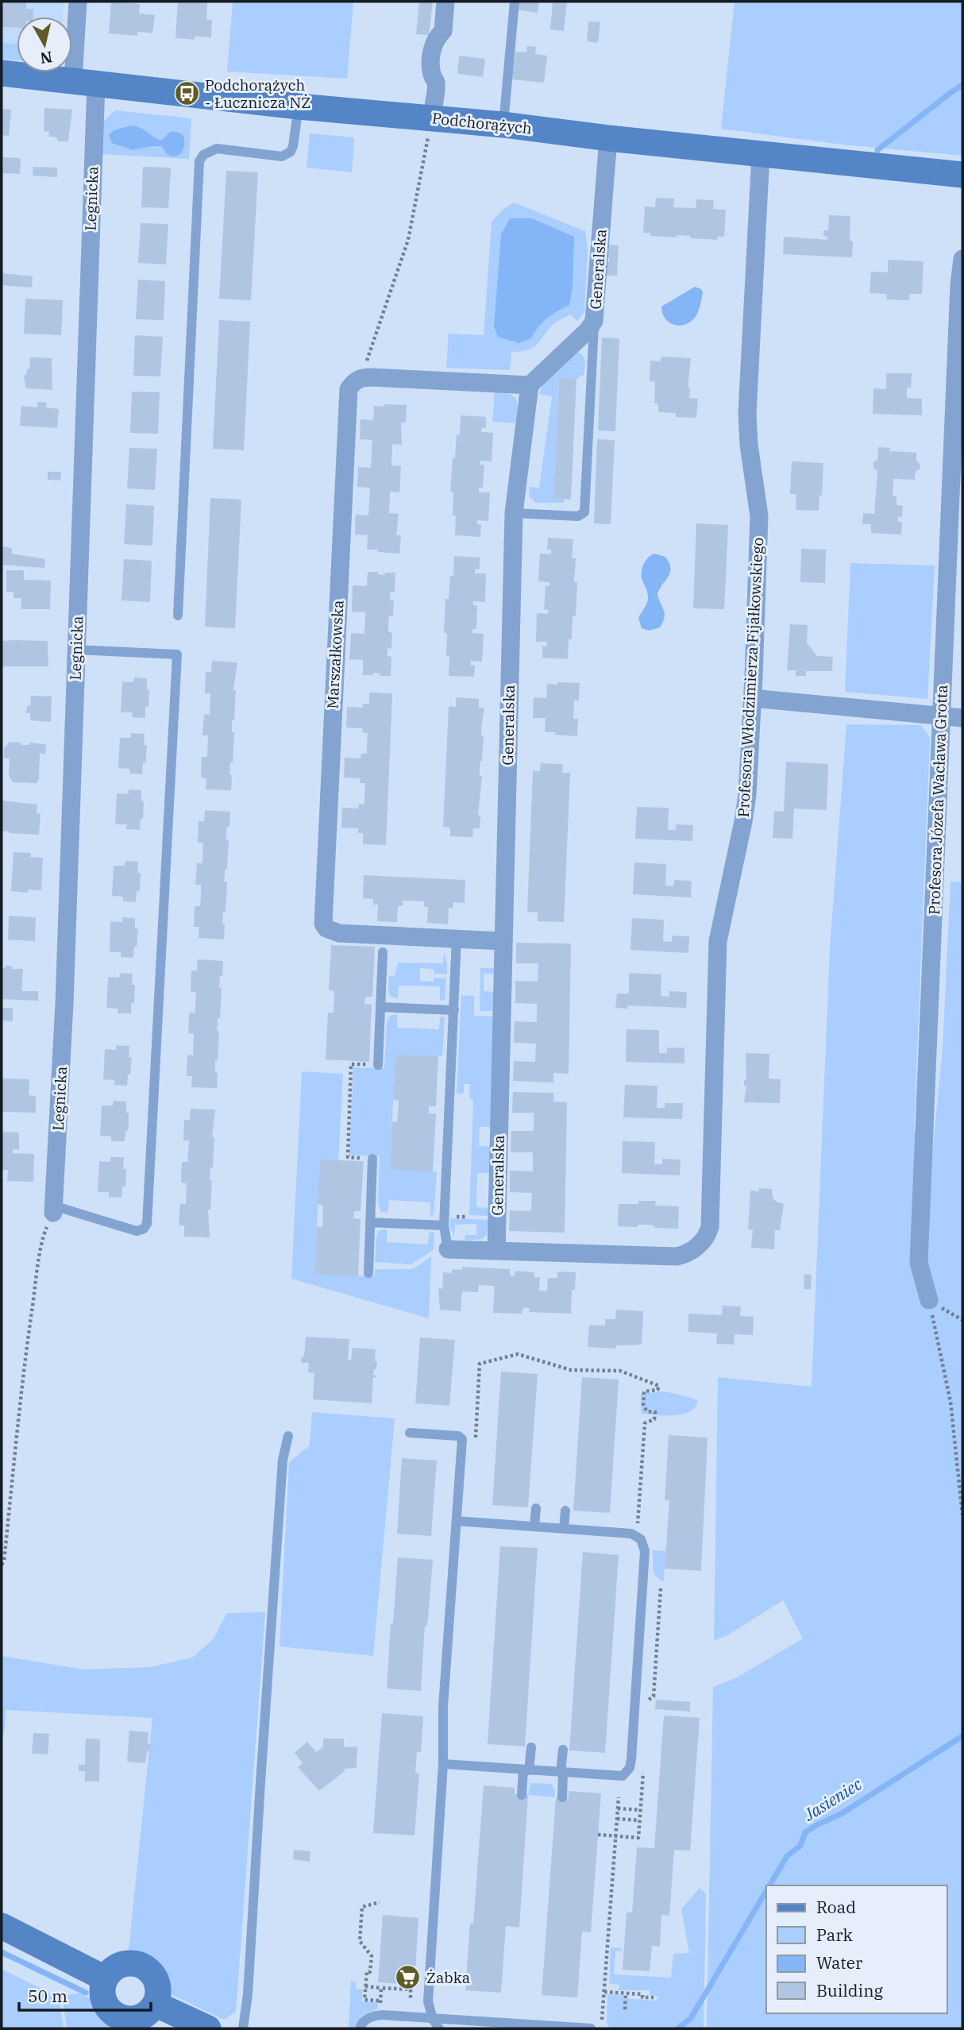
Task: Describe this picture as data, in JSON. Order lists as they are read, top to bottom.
{
  "streets": {
    "street": [
      "Podchorążych",
      "Legnicka",
      "Generalska",
      "Marszałkowska",
      "Profesora Włodzimierza Fijałkowskiego",
      "Profesora Józefa Wacława Grotta"
    ]
  },
  "crossings": [
    ["Podchorążych", "Legnicka"],
    ["Podchorążych", "Generalska"],
    ["Podchorążych", "Profesora Włodzimierza Fijałkowskiego"],
    ["Generalska", "Marszałkowska"],
    ["Generalska", "Profesora Włodzimierza Fijałkowskiego"]
  ],
  "water": ["Jasieniec"],
  "places": {
    "bus stop": ["Podchorążych - Łucznicza NŻ"],
    "supermarket": ["Żabka"]
  },
  "legend": [
    "Road",
    "Park",
    "Water",
    "Building"
  ],
  "scale_bar": "50 m",
  "north": "bottom"
}
